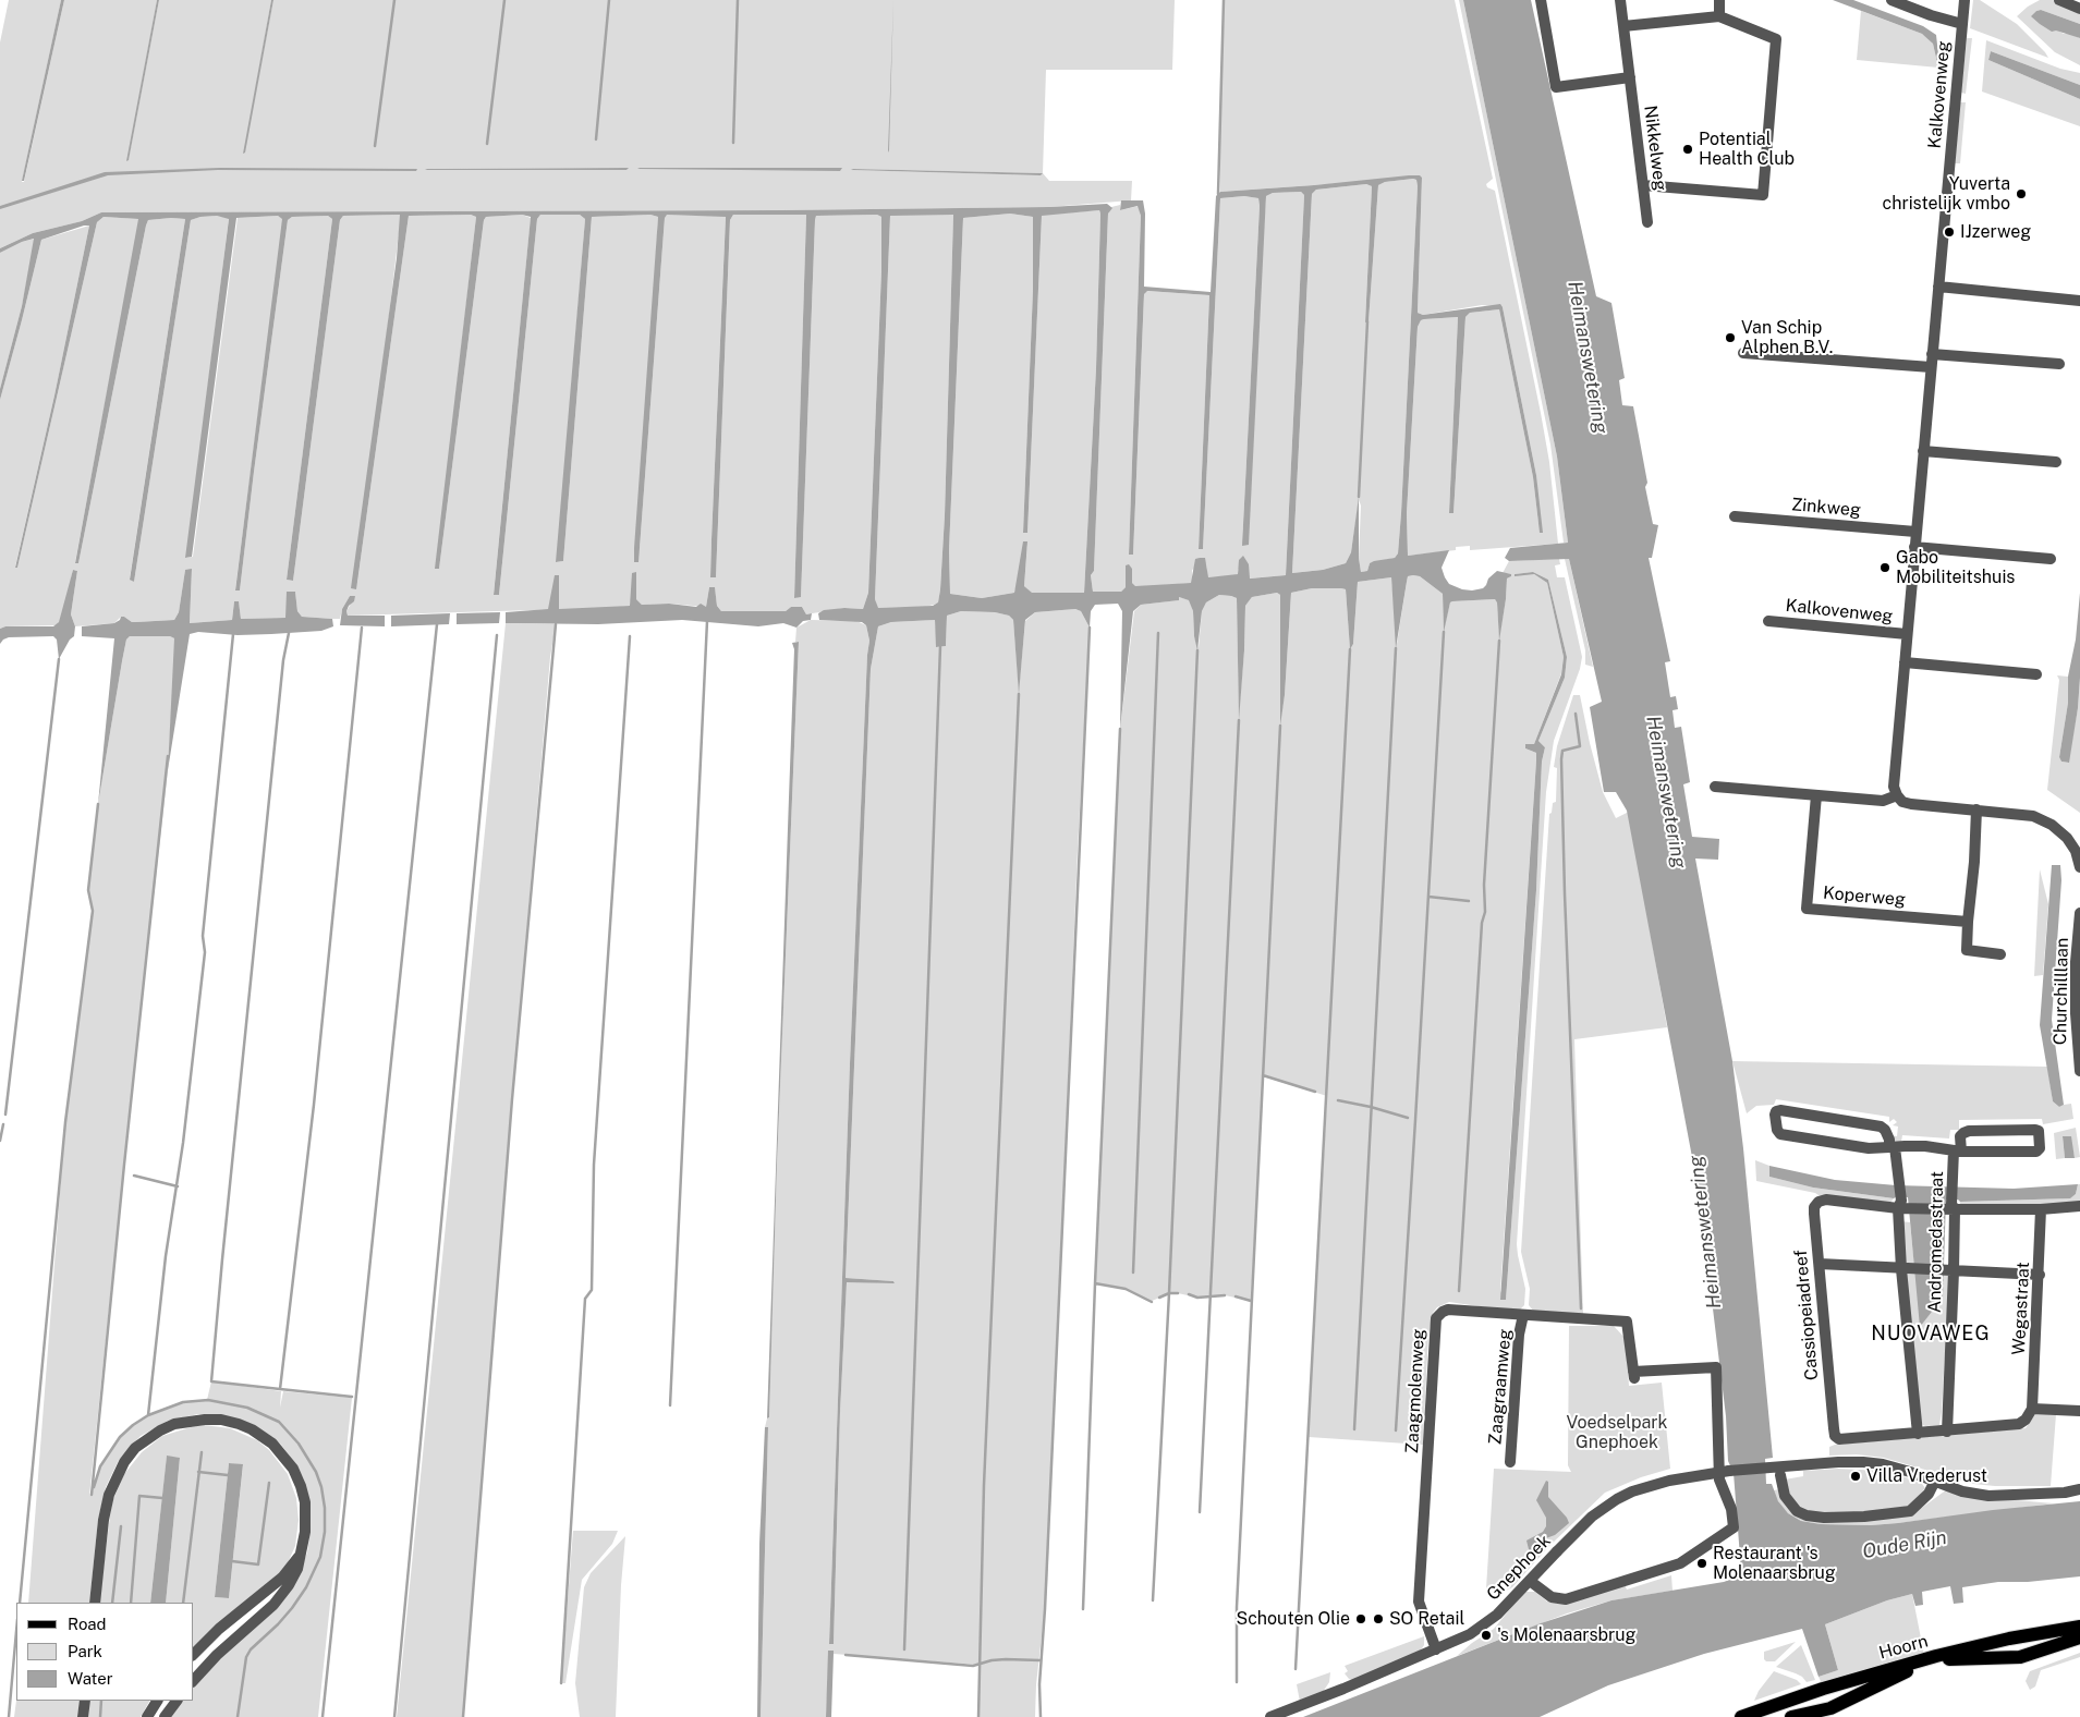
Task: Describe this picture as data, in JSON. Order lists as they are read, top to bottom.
{
  "streets": {
    "main road": ["Hoorn"],
    "street": [
      "Kalkovenweg",
      "Nikkelweg",
      "Zinkweg",
      "Koperweg",
      "Churchilllaan",
      "Andromedastraat",
      "Wegastraat",
      "Cassiopeiadreef",
      "Zaagraamweg",
      "Zaagmolenweg",
      "Gnephoek"
    ]
  },
  "crossings": [
    ["Kalkovenweg", "Zinkweg"],
    ["Andromedastraat", "Cassiopeiadreef"],
    ["Wegastraat", "Cassiopeiadreef"],
    ["Zaagraamweg", "Zaagmolenweg"],
    ["Zaagmolenweg", "Gnephoek"]
  ],
  "districts": ["NUOVAWEG"],
  "water": ["Heimanswetering", "Oude Rijn"],
  "parks": ["Voedselpark Gnephoek"],
  "places": [
    "Potential Health Club",
    "Yuverta christelijk vmbo",
    "IJzerweg",
    "Van Schip Alphen B.V.",
    "Gabo Mobiliteitshuis",
    "Villa Vrederust",
    "Restaurant 's Molenaarsbrug",
    "Schouten Olie",
    "SO Retail",
    "'s Molenaarsbrug"
  ],
  "legend": ["Road", "Park", "Water"]
}
